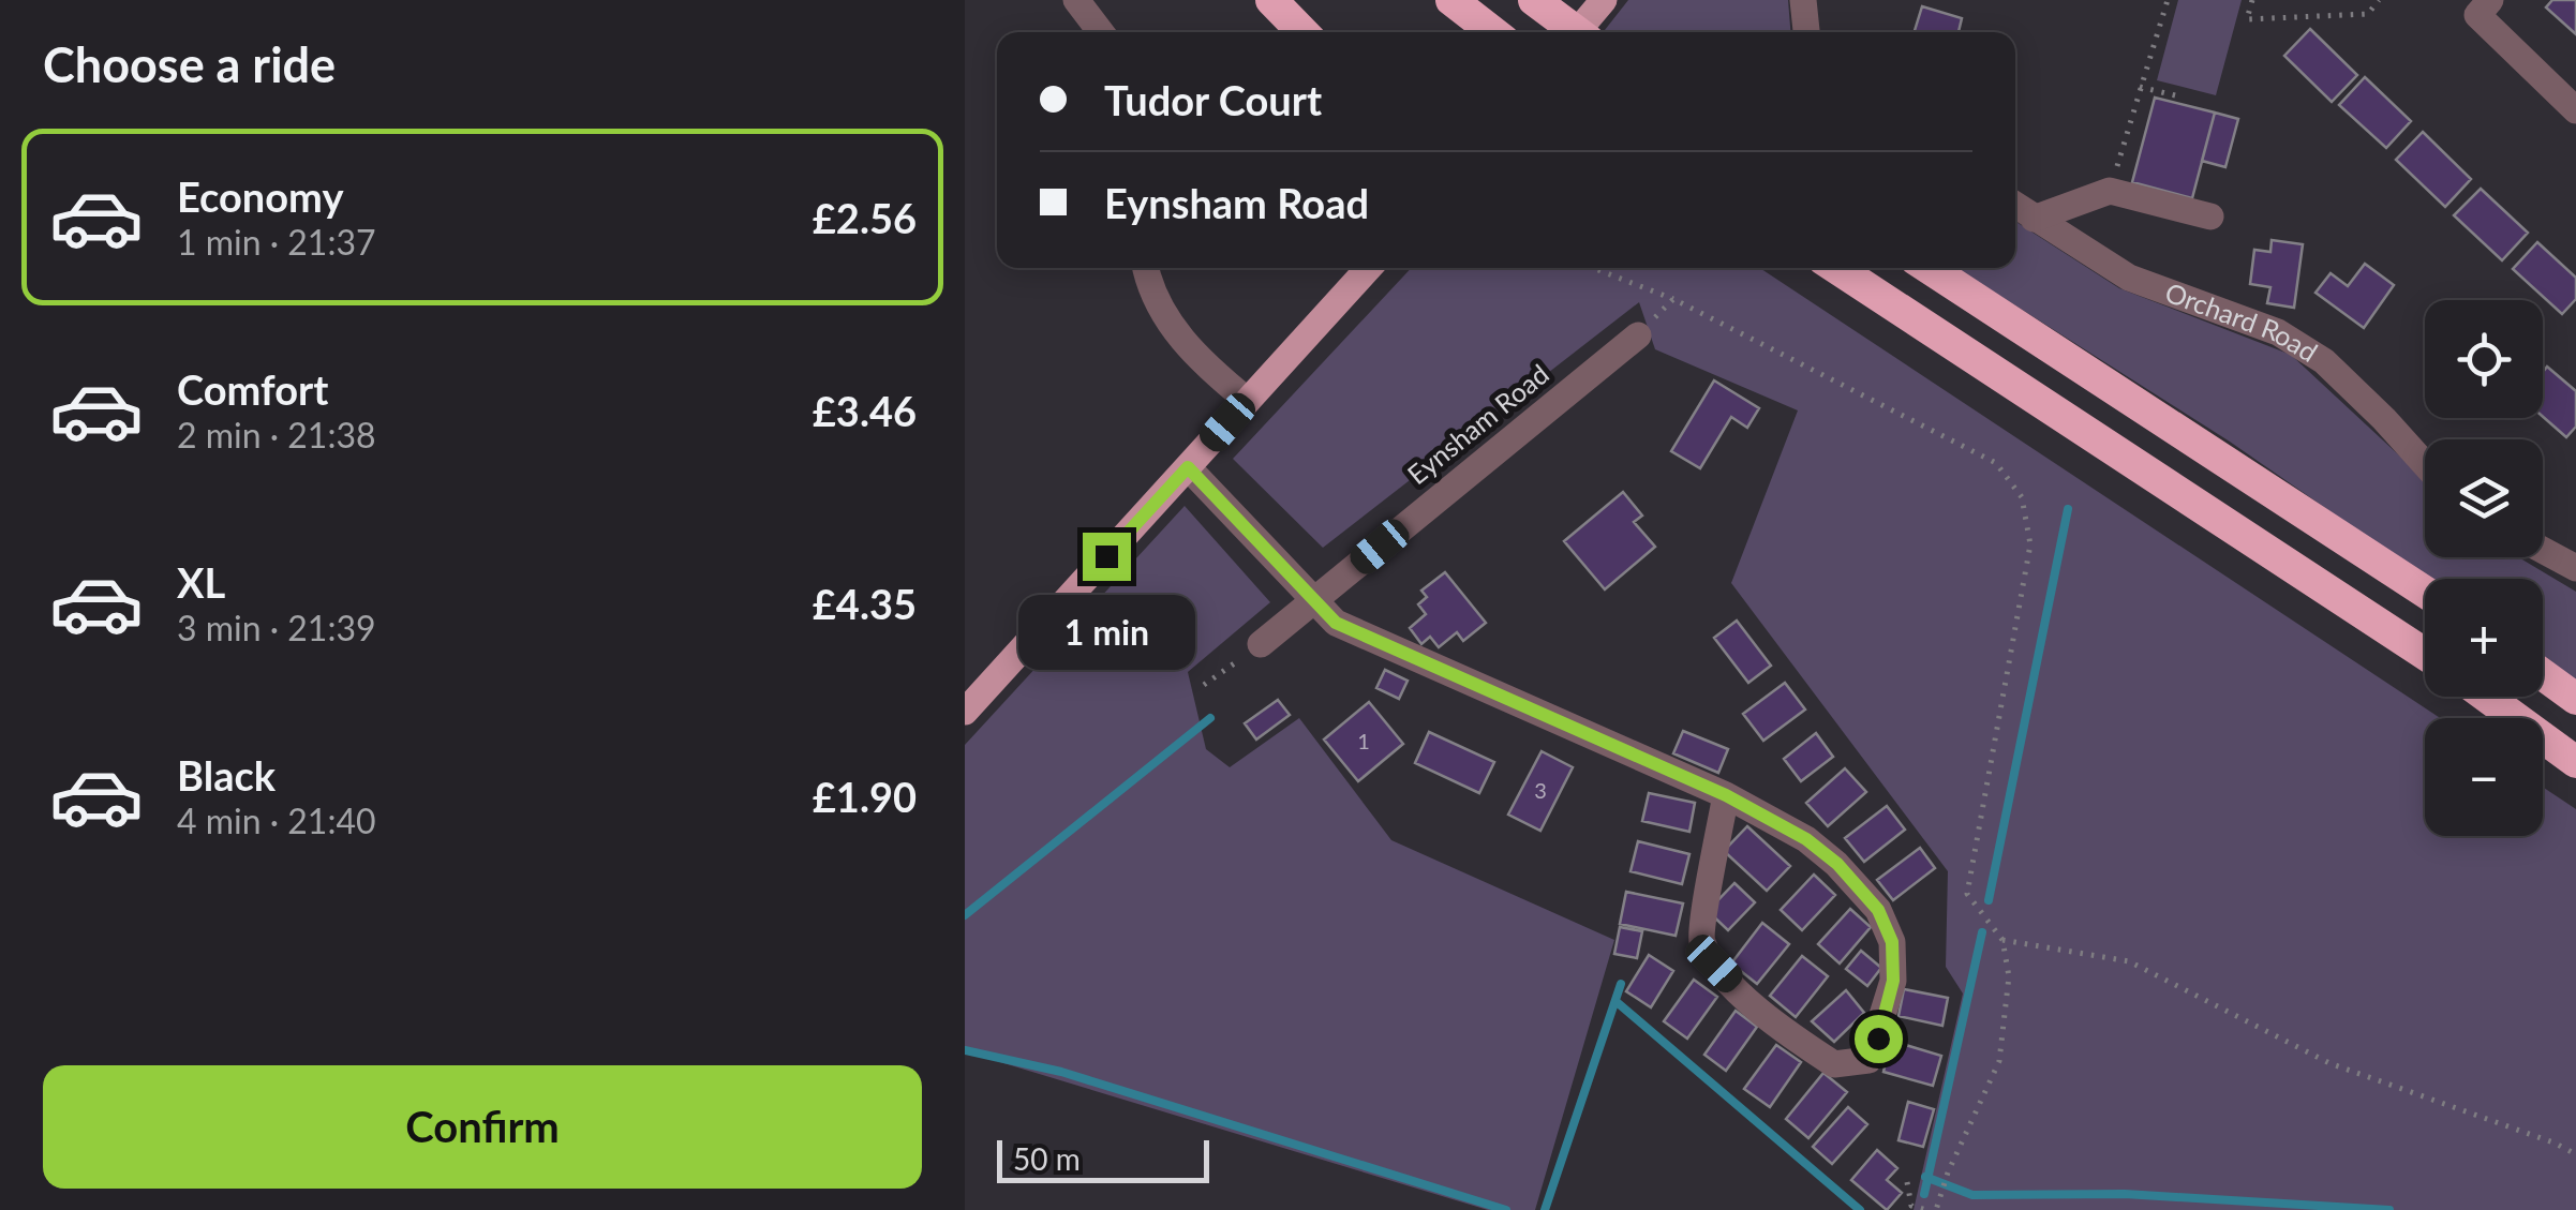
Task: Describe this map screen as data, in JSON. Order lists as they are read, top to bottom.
{
  "streets": {
    "street": ["Orchard Road", "Eynsham Road"]
  },
  "house_numbers": ["1", "3"],
  "scale_bar": "50 m",
  "page": {
    "heading": "Choose a ride",
    "banner": ["Tudor Court", "Eynsham Road"],
    "list": [
      {
        "name": "Economy",
        "note": "1 min · 21:37",
        "value": "£2.56"
      },
      {
        "name": "Comfort",
        "note": "2 min · 21:38",
        "value": "£3.46"
      },
      {
        "name": "XL",
        "note": "3 min · 21:39",
        "value": "£4.35"
      },
      {
        "name": "Black",
        "note": "4 min · 21:40",
        "value": "£1.90"
      }
    ],
    "map_buttons": ["+", "−"],
    "bubble": "1 min",
    "buttons": "Confirm",
    "scale": "50 m"
  }
}
